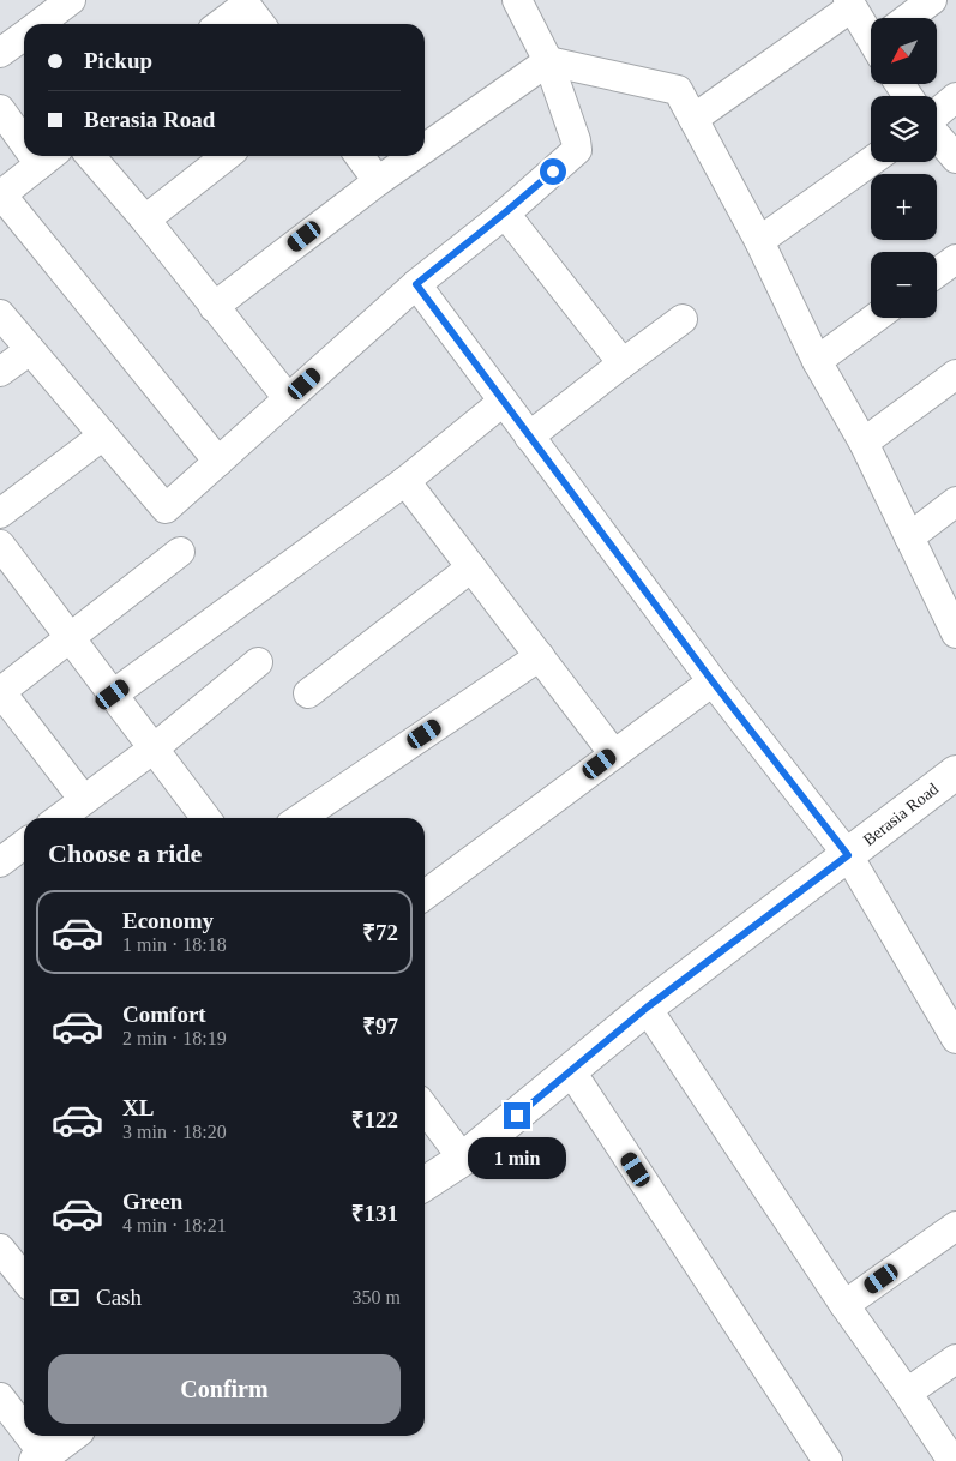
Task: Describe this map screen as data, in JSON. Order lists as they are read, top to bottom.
{
  "streets": {
    "main road": ["Berasia Road"]
  },
  "north": "bottom left",
  "page": {
    "map_buttons": ["+", "−"],
    "banner": ["Pickup", "Berasia Road"],
    "heading": "Choose a ride",
    "list": [
      {
        "name": "Economy",
        "note": "1 min · 18:18",
        "value": "₹72"
      },
      {
        "name": "Comfort",
        "note": "2 min · 18:19",
        "value": "₹97"
      },
      {
        "name": "XL",
        "note": "3 min · 18:20",
        "value": "₹122"
      },
      {
        "name": "Green",
        "note": "4 min · 18:21",
        "value": "₹131"
      }
    ],
    "bubble": "1 min",
    "pay": ["Cash", "350 m"],
    "buttons": "Confirm"
  }
}
